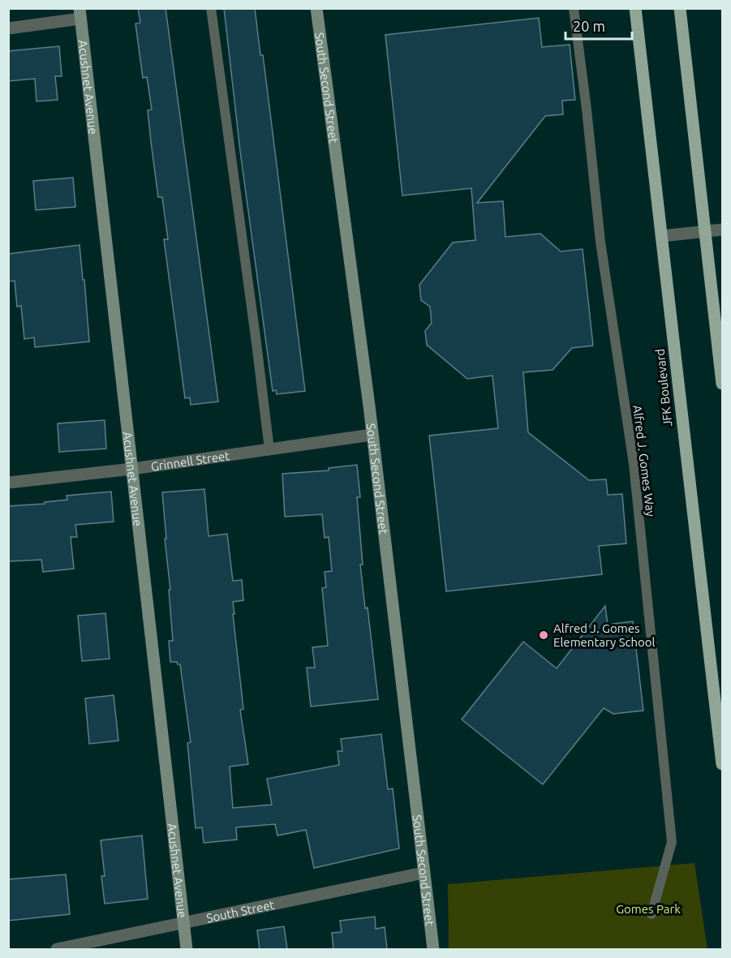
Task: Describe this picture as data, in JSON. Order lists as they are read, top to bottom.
{
  "streets": {
    "main road": ["JFK Boulevard"],
    "street": [
      "Acushnet Avenue",
      "South Second Street",
      "Grinnell Street",
      "South Street"
    ],
    "lane": ["Alfred J. Gomes Way"]
  },
  "crossings": [
    ["Acushnet Avenue", "Grinnell Street"],
    ["Acushnet Avenue", "South Street"],
    ["South Second Street", "Grinnell Street"],
    ["South Second Street", "South Street"]
  ],
  "parks": ["Gomes Park"],
  "places": ["Alfred J. Gomes Elementary School"],
  "scale_bar": "20 m"
}
